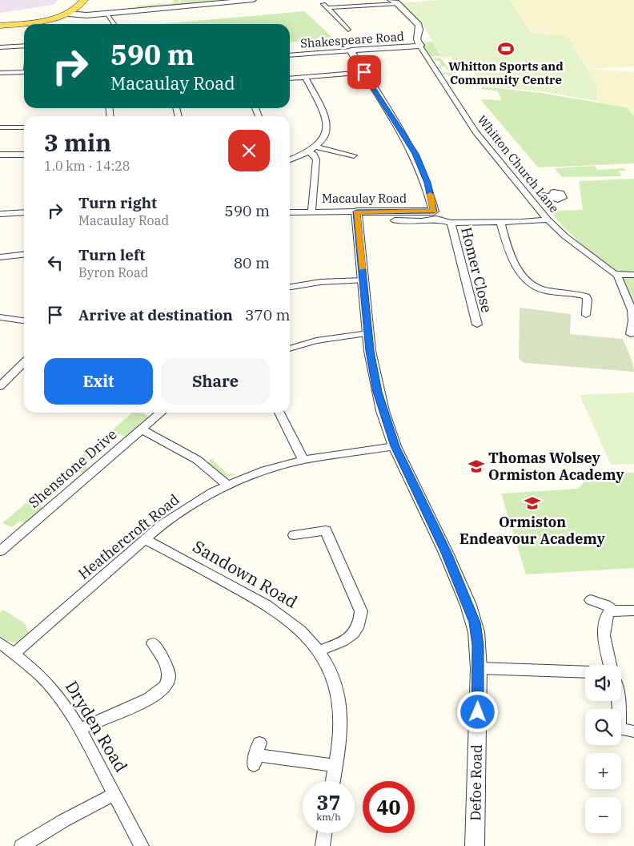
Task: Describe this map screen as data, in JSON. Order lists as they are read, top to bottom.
{
  "streets": {
    "street": [
      "Shakespeare Road",
      "Whitton Church Lane",
      "Macaulay Road",
      "Homer Close",
      "Shenstone Drive",
      "Heathercroft Road",
      "Sandown Road",
      "Dryden Road",
      "Defoe Road"
    ]
  },
  "crossings": [
    ["Shakespeare Road", "Whitton Church Lane"],
    ["Whitton Church Lane", "Macaulay Road"],
    ["Macaulay Road", "Homer Close"],
    ["Macaulay Road", "Defoe Road"],
    ["Heathercroft Road", "Sandown Road"],
    ["Heathercroft Road", "Dryden Road"],
    ["Heathercroft Road", "Defoe Road"]
  ],
  "places": {
    "sports": ["Whitton Sports and Community Centre"],
    "school or university": ["Thomas Wolsey Ormiston Academy", "Ormiston Endeavour Academy"]
  },
  "page": {
    "turn": ["590 m", "Macaulay Road"],
    "heading": ["3 min", "1.0 km · 14:28"],
    "list": [
      {
        "name": "Turn right",
        "note": "Macaulay Road",
        "value": "590 m"
      },
      {
        "name": "Turn left",
        "note": "Byron Road",
        "value": "80 m"
      },
      {
        "name": "Arrive at destination",
        "value": "370 m"
      }
    ],
    "buttons": ["Exit", "Share"],
    "map_buttons": ["+", "−"],
    "speed": "37 km/h",
    "limit": "40"
  }
}
